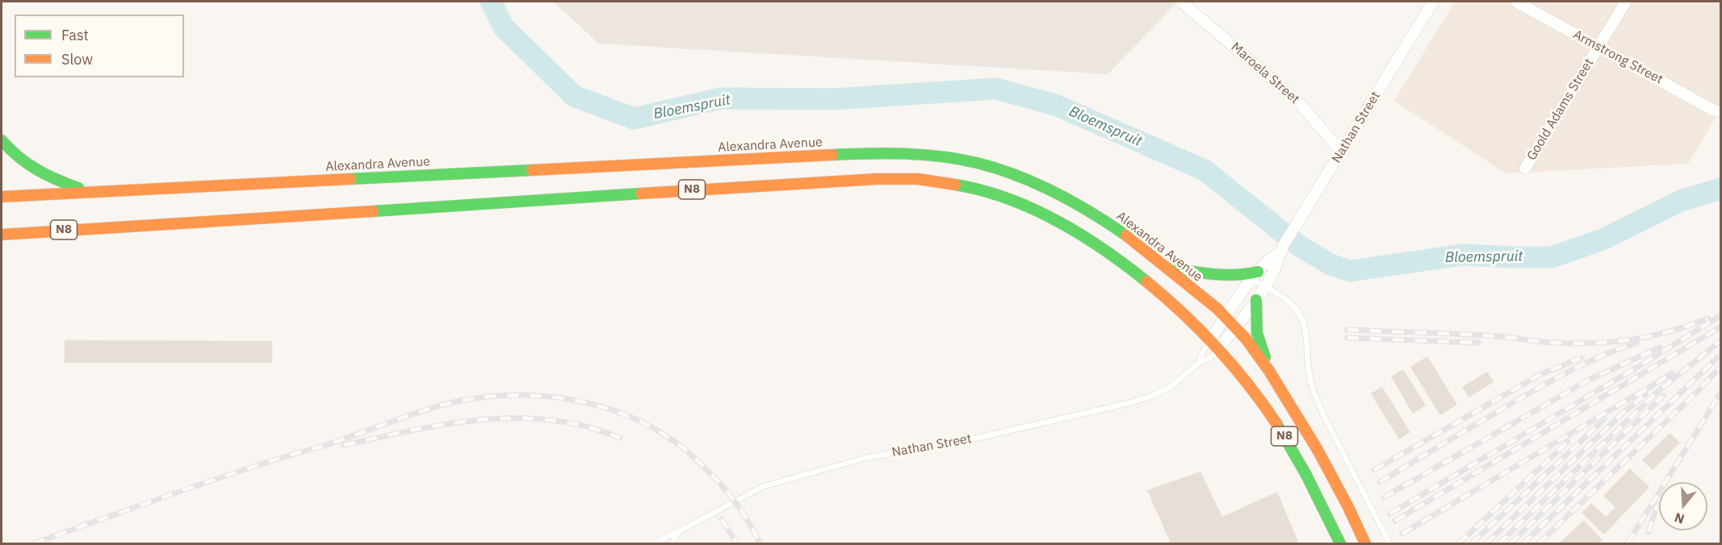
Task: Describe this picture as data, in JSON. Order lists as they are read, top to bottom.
{
  "streets": {
    "highway": ["Alexandra Avenue", "N8"],
    "street": [
      "Armstrong Street",
      "Maroela Street",
      "Goold Adams Street",
      "Nathan Street"
    ]
  },
  "crossings": [
    ["Armstrong Street", "Goold Adams Street"],
    ["Maroela Street", "Nathan Street"],
    ["Nathan Street", "Alexandra Avenue"],
    ["Nathan Street", "N8"]
  ],
  "water": ["Bloemspruit"],
  "legend": ["Fast", "Slow"],
  "north": "bottom"
}
